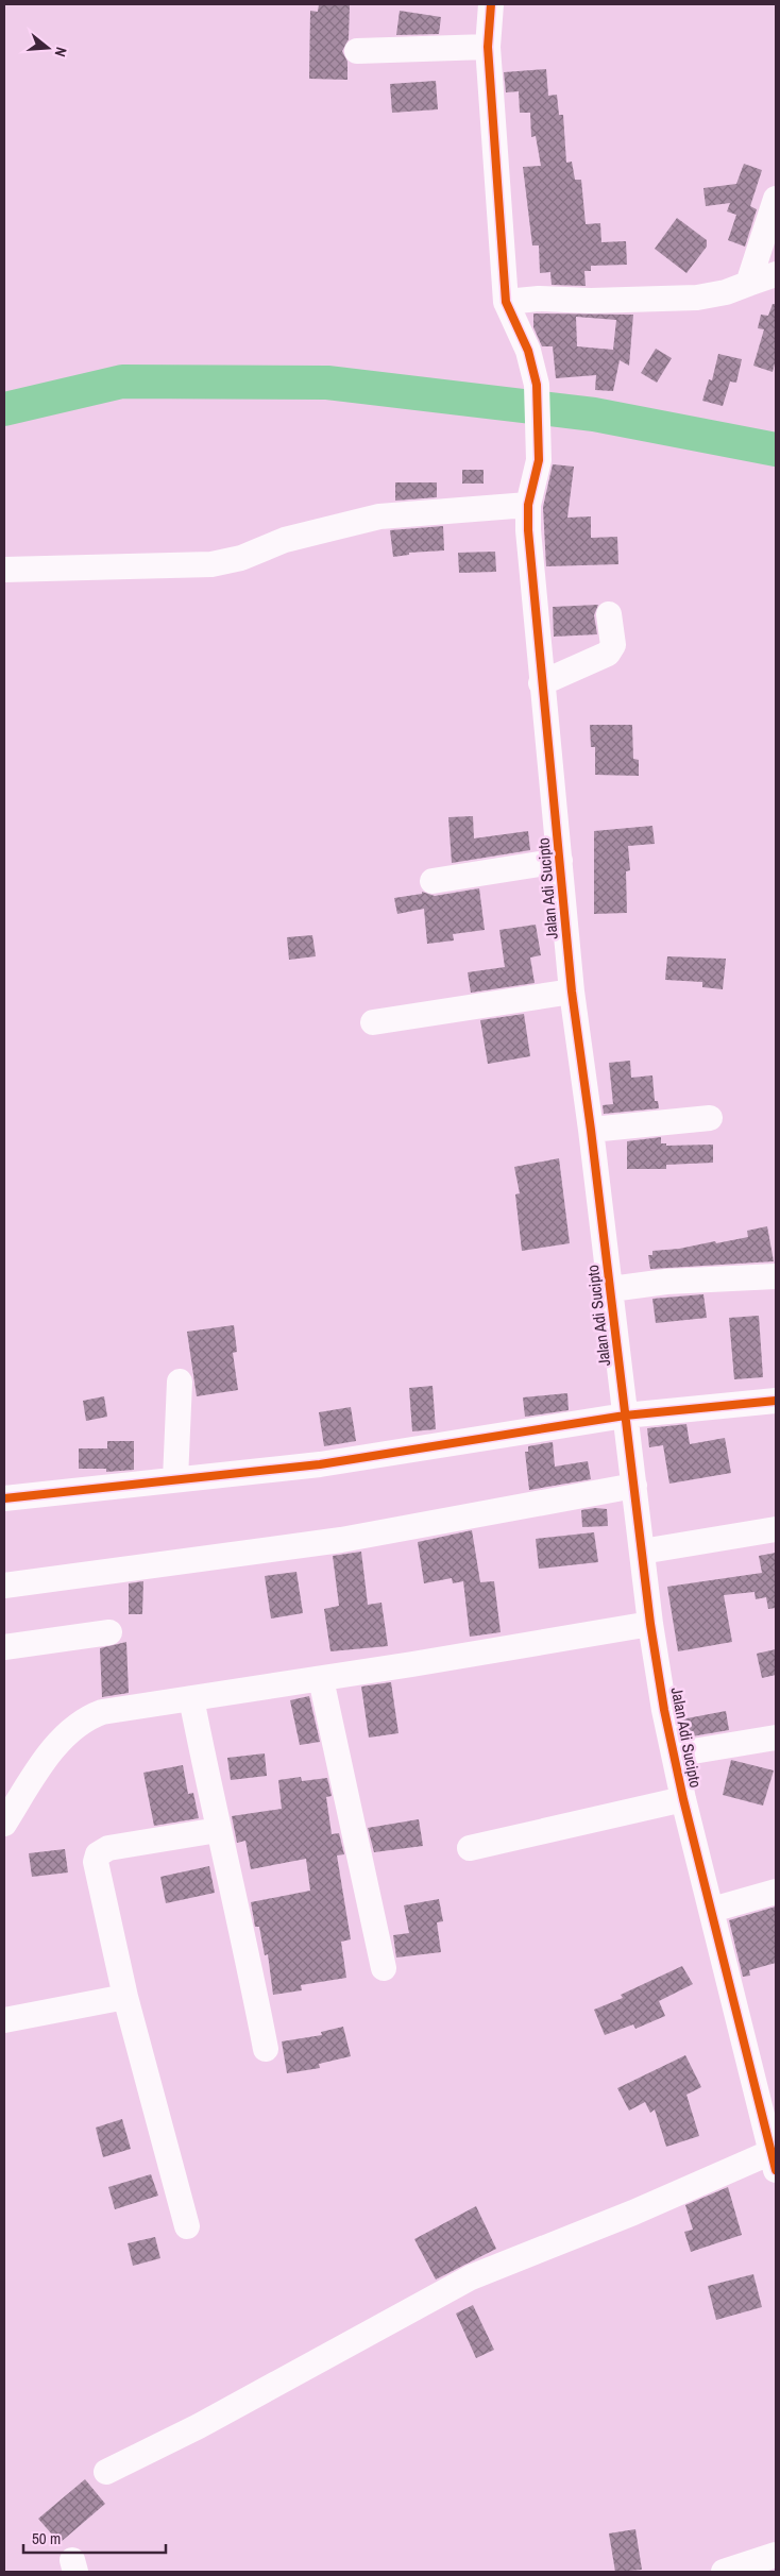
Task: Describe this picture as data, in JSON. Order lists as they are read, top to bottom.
{
  "streets": {
    "street": ["Jalan Adi Sucipto"]
  },
  "scale_bar": "50 m",
  "north": "right"
}
